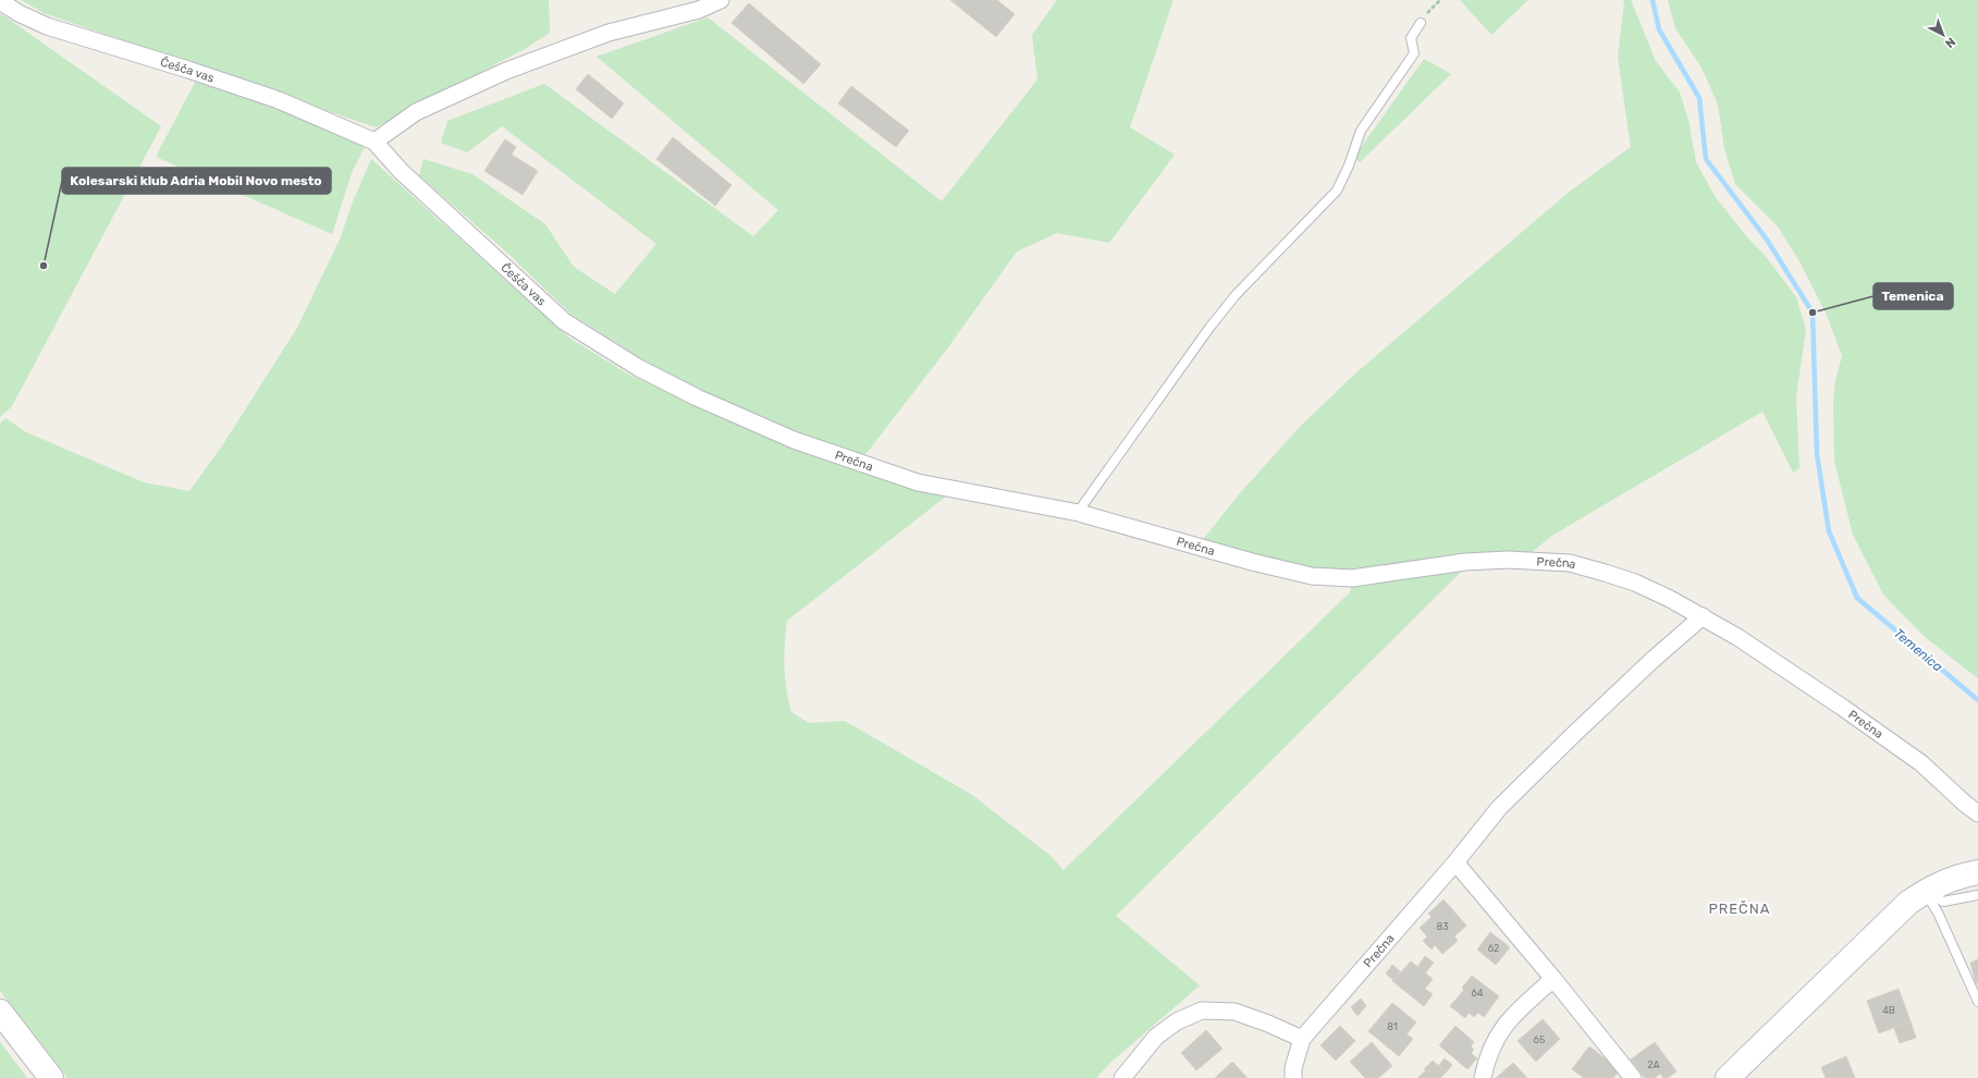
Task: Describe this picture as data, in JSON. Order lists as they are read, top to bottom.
{
  "streets": {
    "street": ["Češča vas", "Prečna"]
  },
  "crossings": [
    ["Češča vas", "Prečna"]
  ],
  "districts": ["PREČNA"],
  "water": ["Temenica"],
  "places": ["Kolesarski klub Adria Mobil Novo mesto", "Temenica"],
  "house_numbers": [
    "83",
    "62",
    "64",
    "4B",
    "81",
    "65",
    "2A"
  ],
  "north": "bottom right"
}
